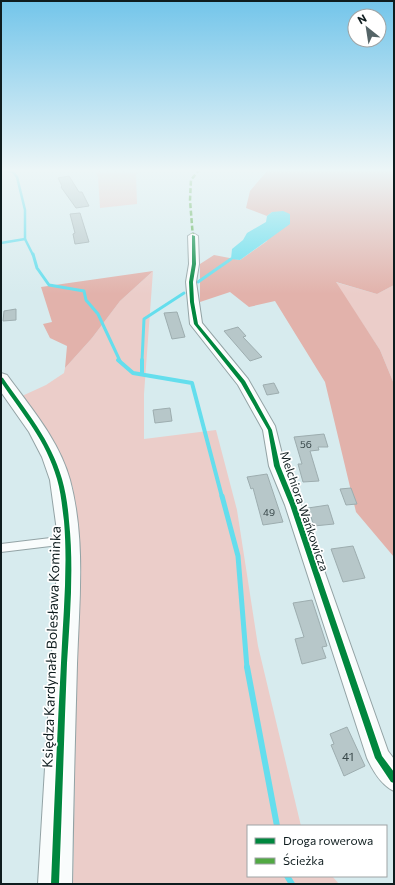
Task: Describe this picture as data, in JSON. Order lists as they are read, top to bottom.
{
  "streets": {
    "street": ["Melchiora Wańkowicza", "Księdza Kardynała Bolesława Kominka"]
  },
  "house_numbers": ["56", "49", "41"],
  "legend": ["Droga rowerowa", "Ścieżka"],
  "north": "top left"
}
